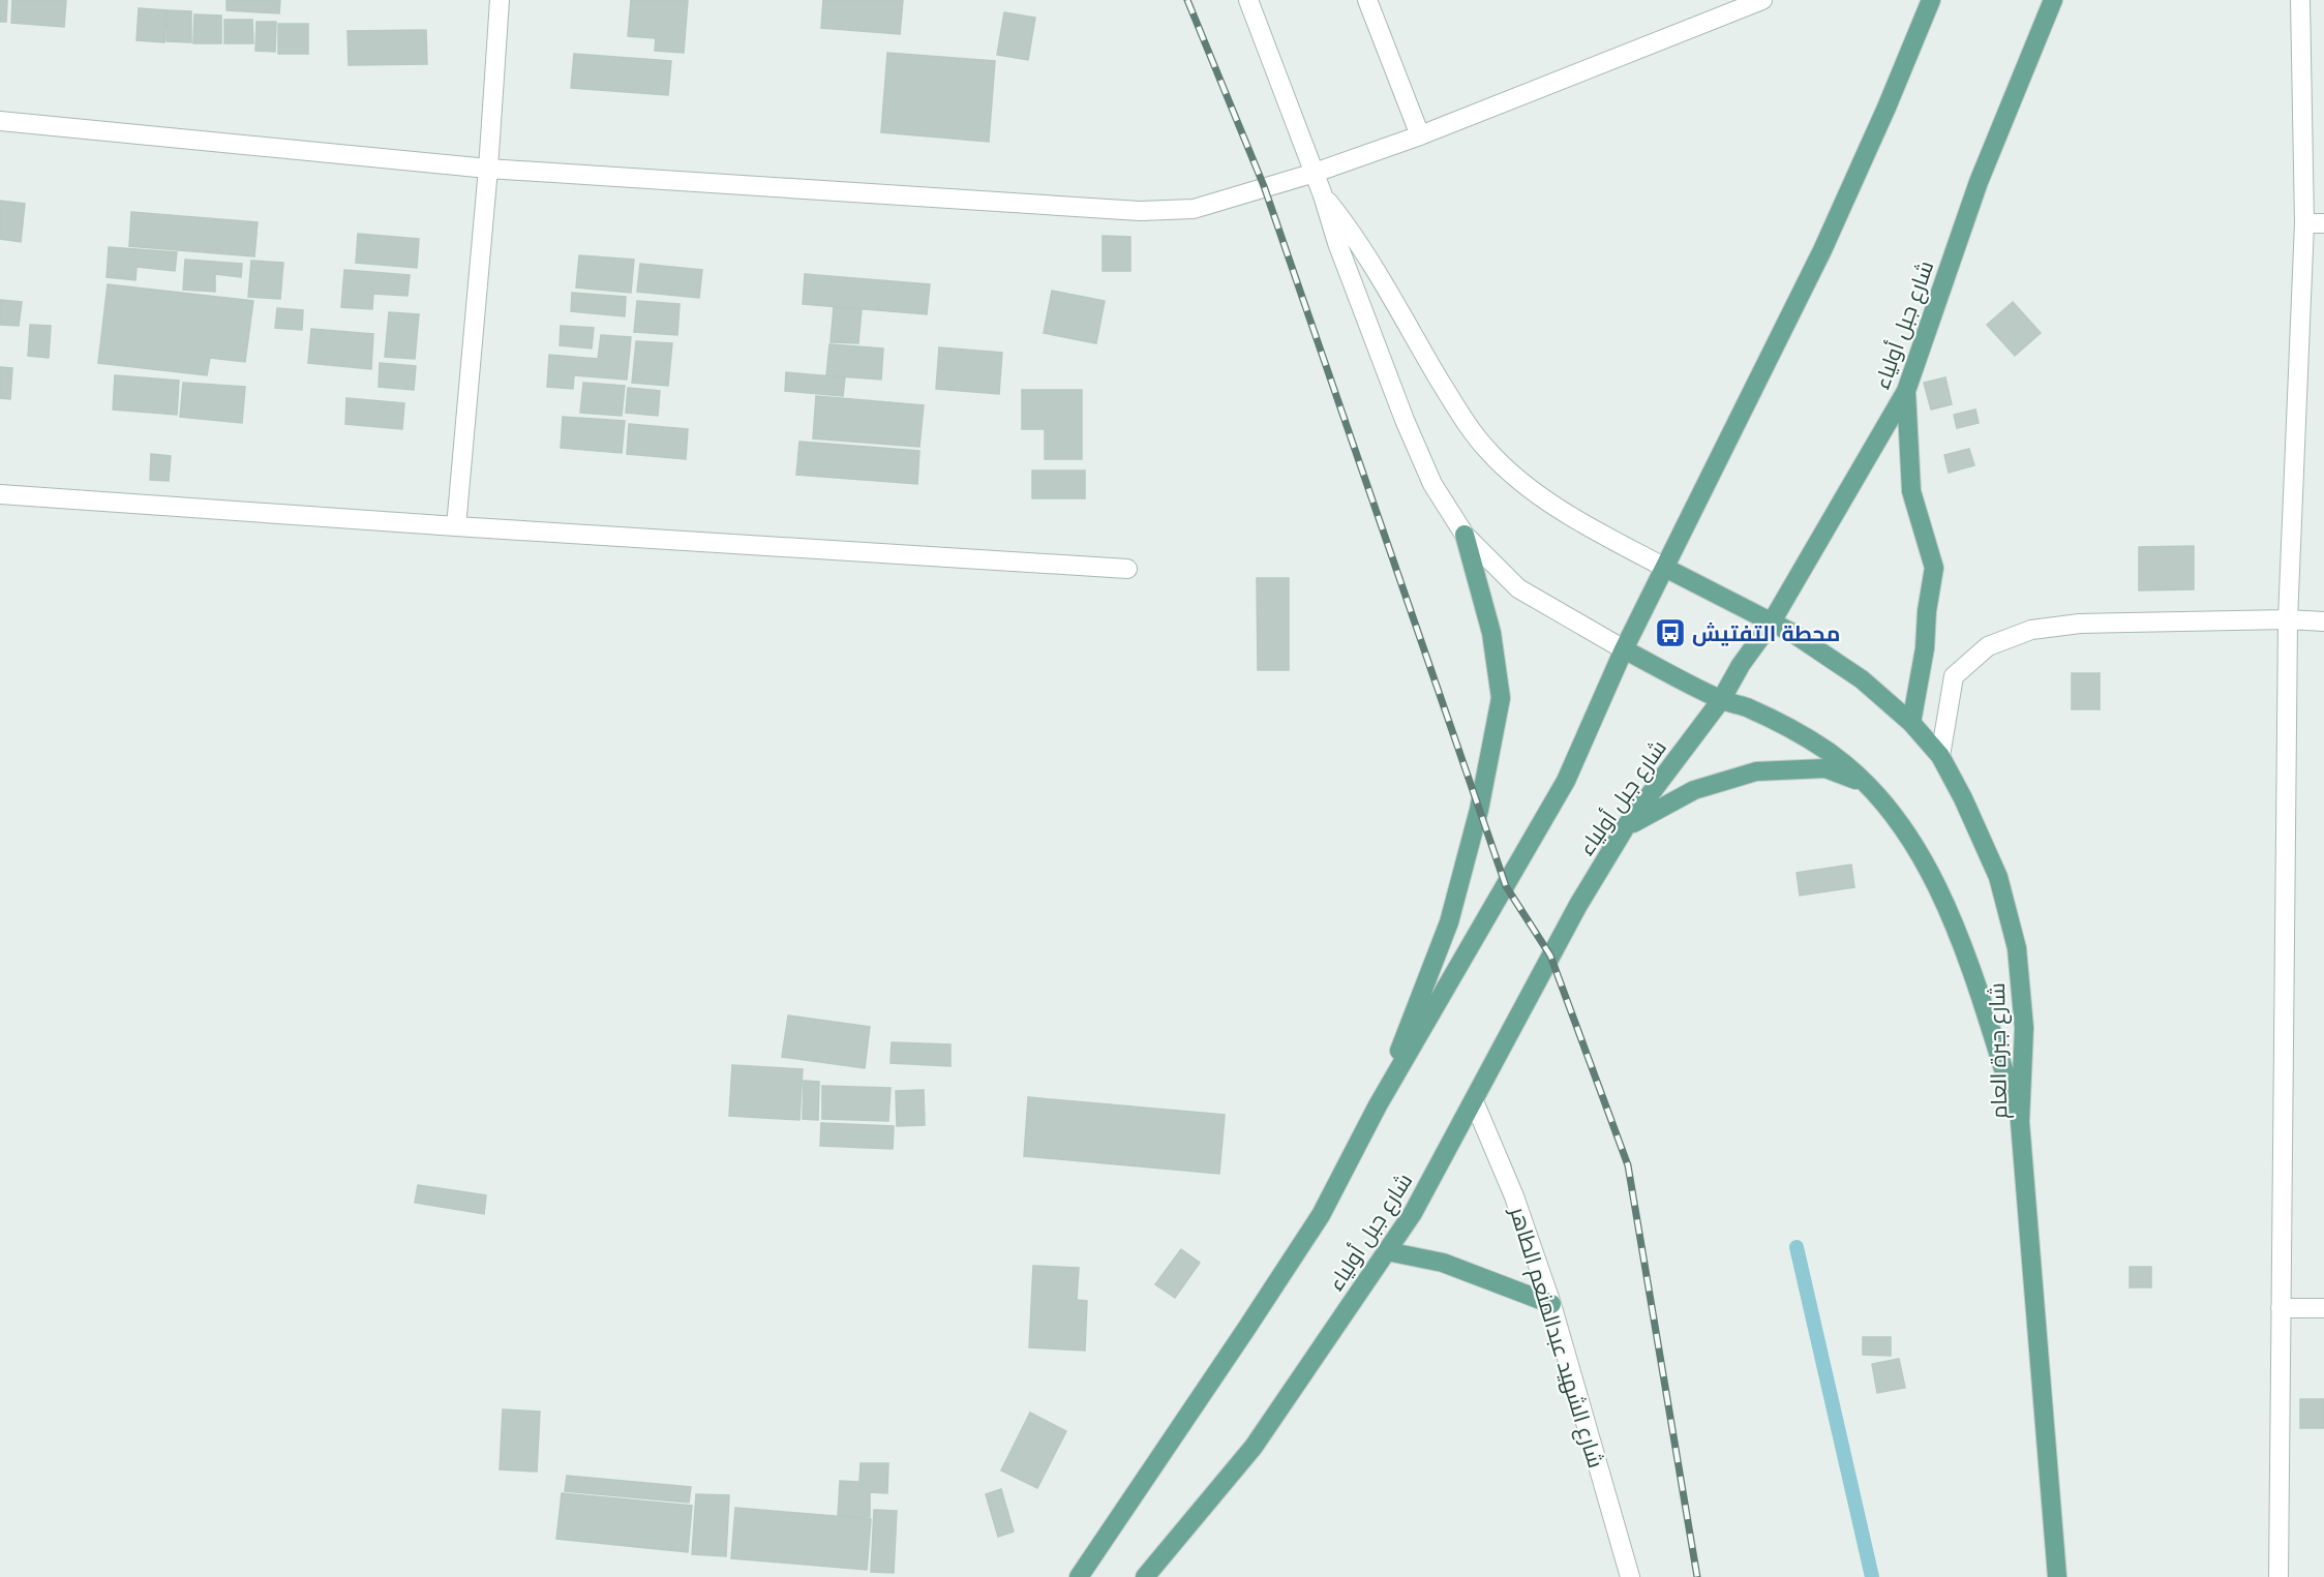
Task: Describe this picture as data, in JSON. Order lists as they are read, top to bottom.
{
  "streets": {
    "main road": ["شارع جبل أولياء", "شارع جبرة العام"],
    "street": ["شارع الشهيد عبدالمنعم الطاهر"]
  },
  "crossings": [
    ["شارع جبل أولياء", "شارع جبرة العام"],
    ["شارع جبل أولياء", "شارع الشهيد عبدالمنعم الطاهر"]
  ],
  "places": {
    "bus stop": ["محطة التفتيش"]
  }
}
